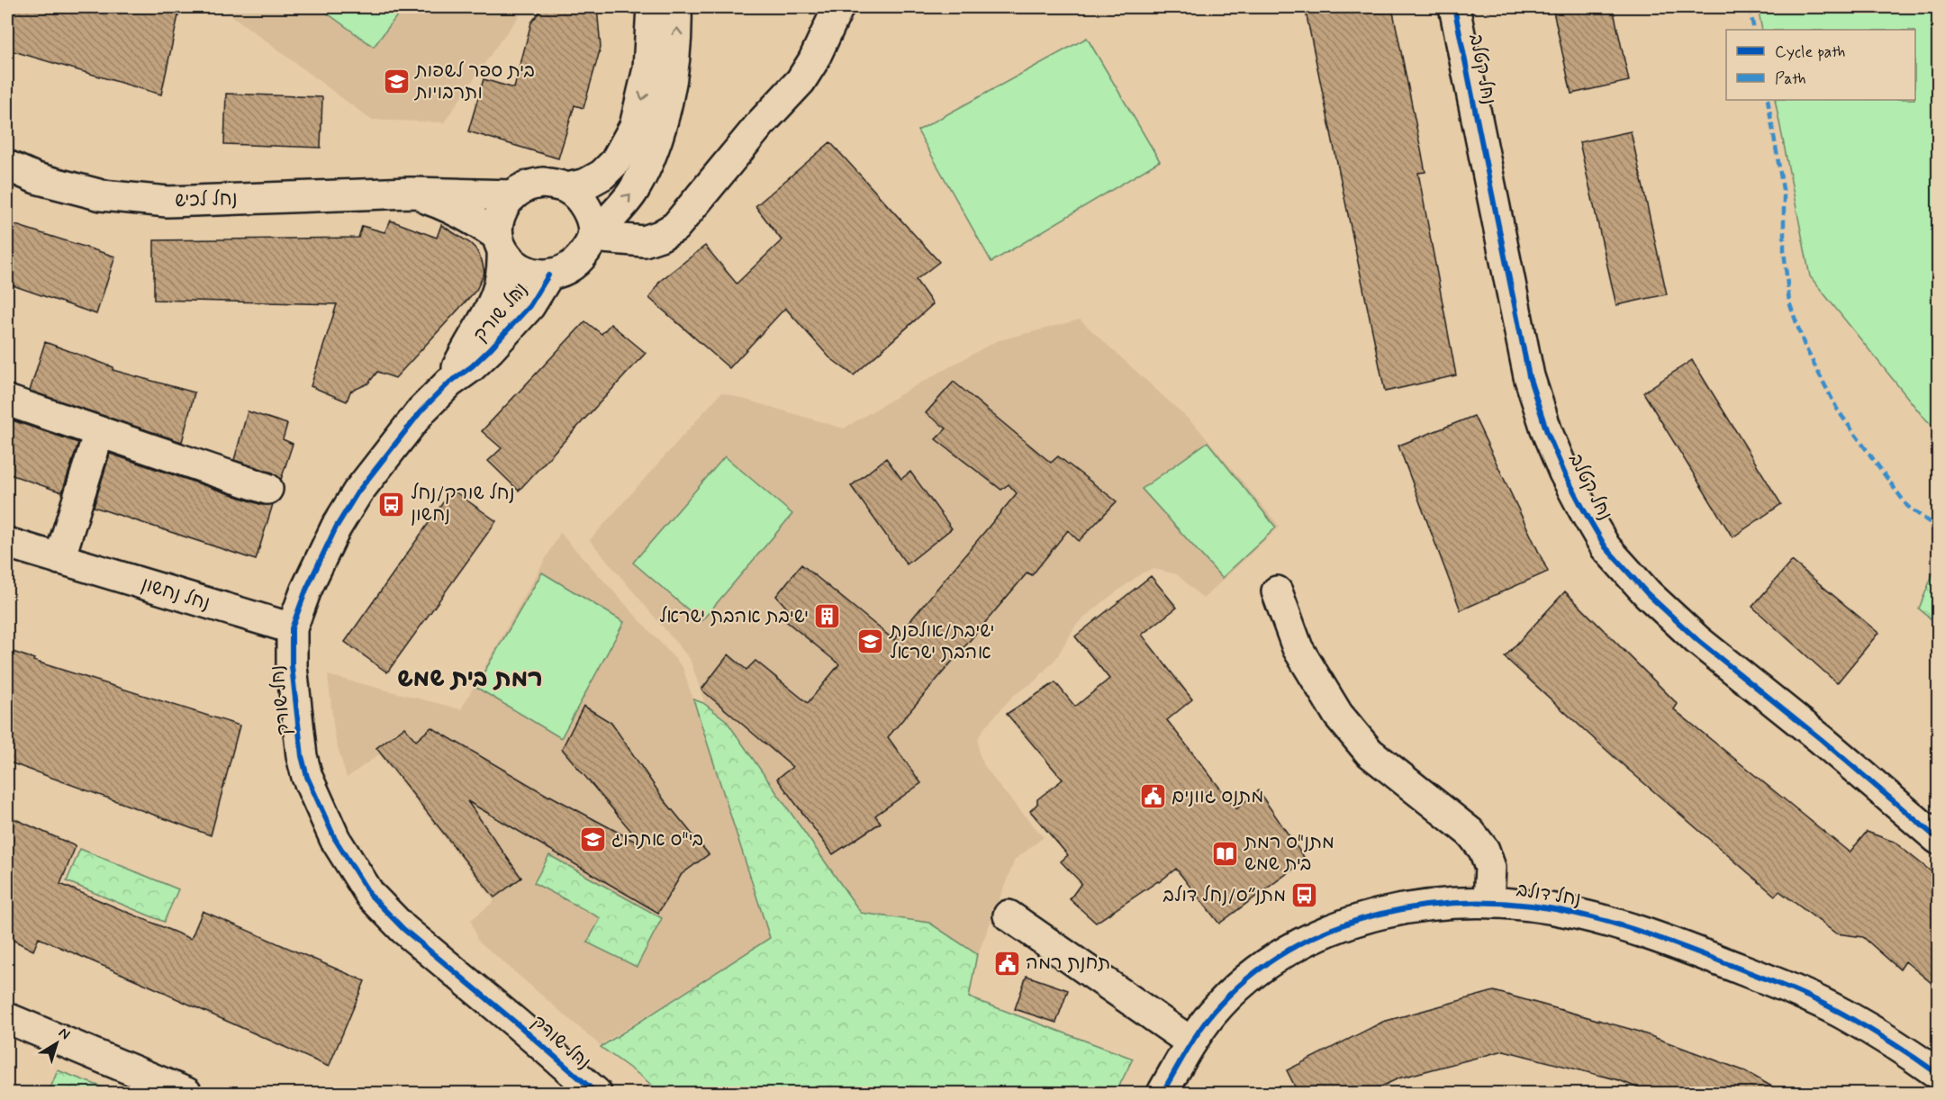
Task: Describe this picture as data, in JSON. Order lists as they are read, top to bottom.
{
  "streets": {
    "street": [
      "נחל קטלב",
      "נחל לכיש",
      "נחל שורק",
      "נחל נחשון",
      "נחל דולב"
    ]
  },
  "crossings": [
    ["נחל לכיש", "נחל שורק"],
    ["נחל שורק", "נחל נחשון"]
  ],
  "districts": ["רמת בית שמש"],
  "places": {
    "school or university": ["בית ספר לשפות ותרבויות", "ישיבת/אולפנת אהבת ישראל", "בי\"ס אתרוג"],
    "bus stop": ["נחל שורק/נחל נחשון", "מתנ״ס/נחל דולב"],
    "building": ["ישיבת אהבת ישראל"],
    "public building": ["מתנס גוונים", "תחנת רמה"],
    "library": ["מתנ\"ס רמת בית שמש"]
  },
  "legend": ["Cycle path", "Path"],
  "north": "top right"
}
